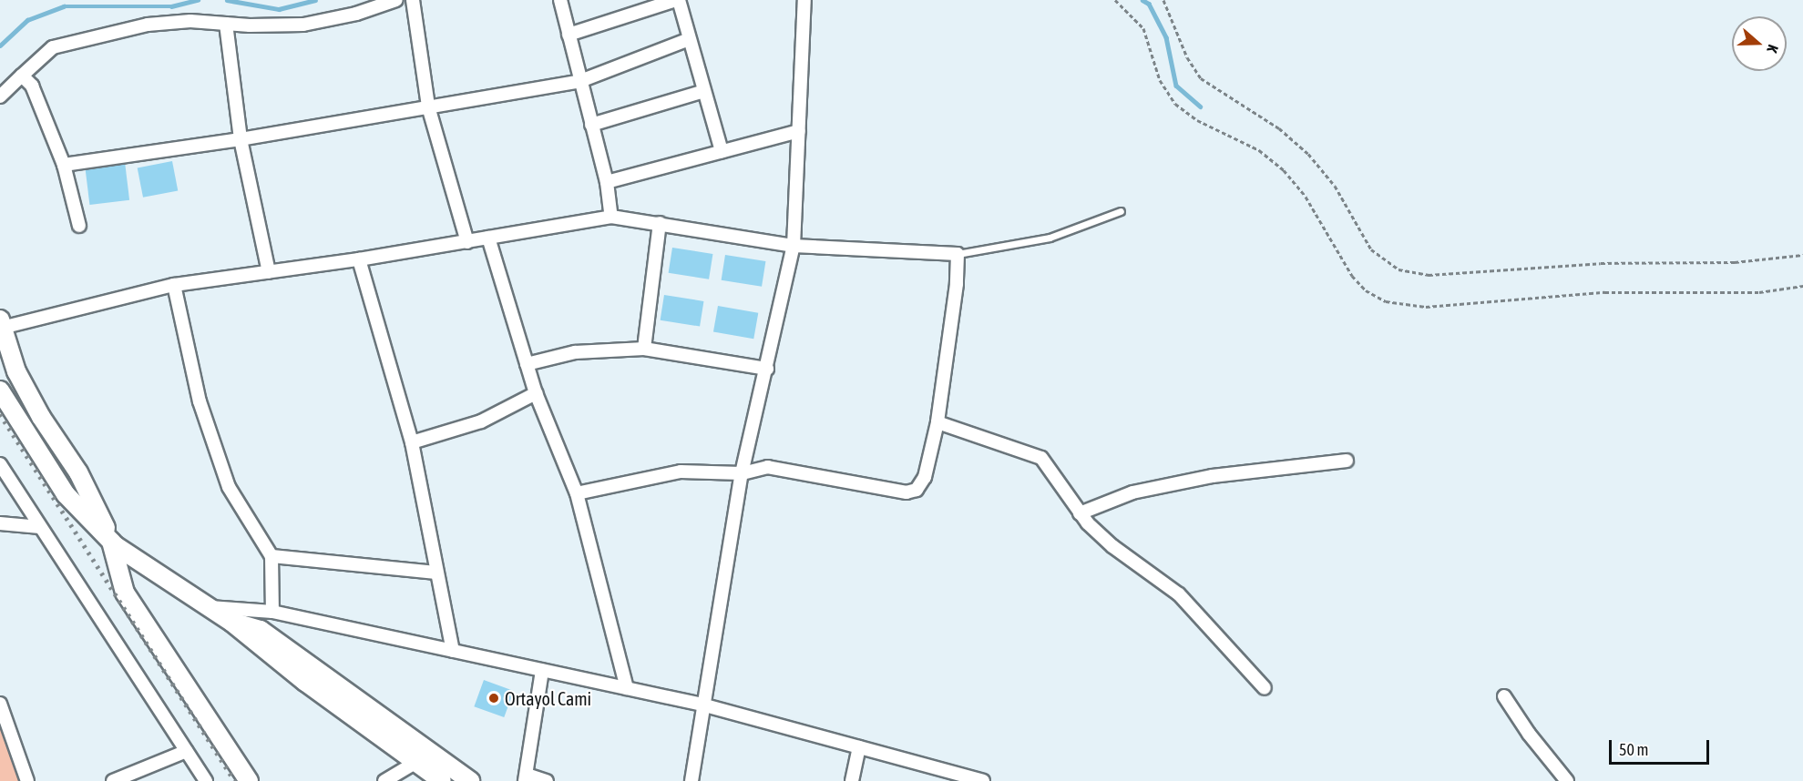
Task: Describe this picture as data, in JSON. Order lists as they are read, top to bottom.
{
  "places": ["Ortayol Cami"],
  "scale_bar": "50 m",
  "north": "right"
}
